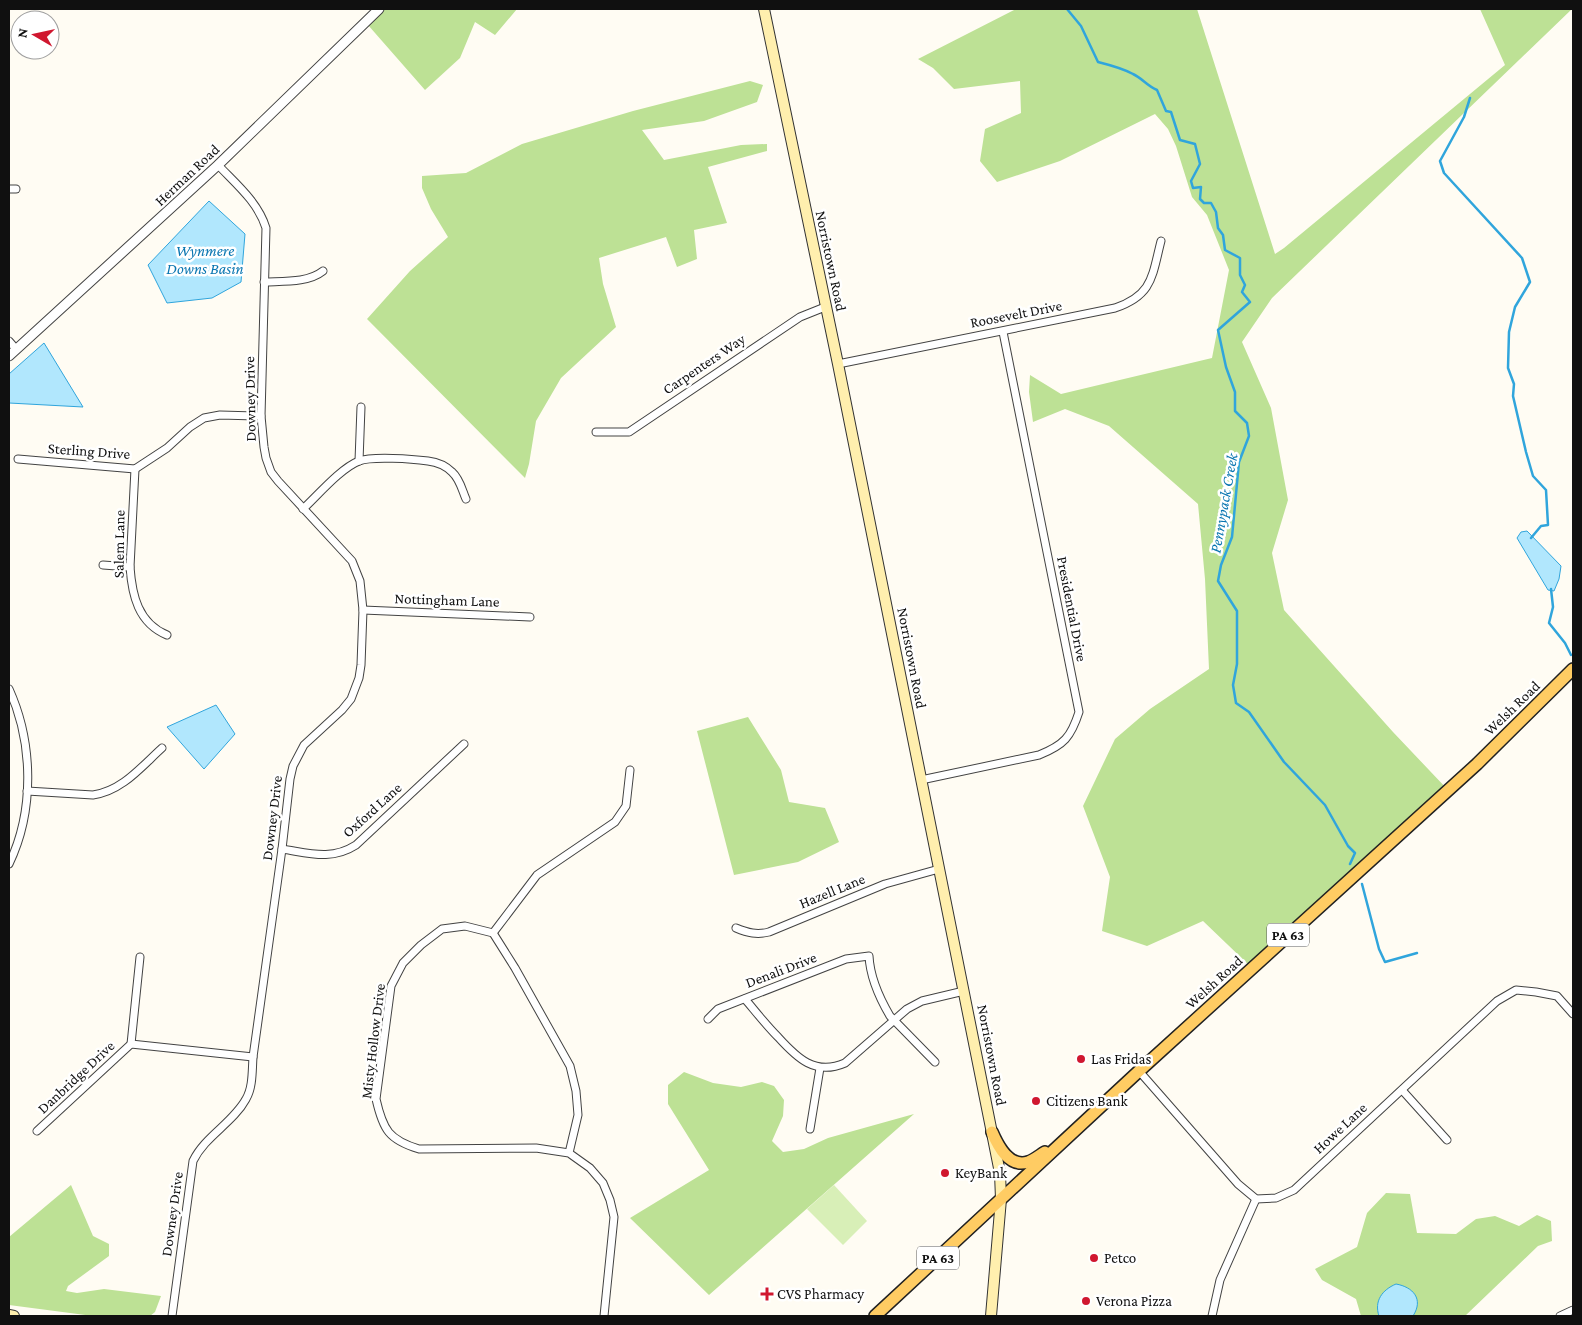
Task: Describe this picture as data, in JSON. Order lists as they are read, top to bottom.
{
  "streets": {
    "main road": ["Norristown Road", "Welsh Road", "PA 63"],
    "street": [
      "Herman Road",
      "Roosevelt Drive",
      "Carpenters Way",
      "Downey Drive",
      "Sterling Drive",
      "Salem Lane",
      "Nottingham Lane",
      "Presidential Drive",
      "Oxford Lane",
      "Hazell Lane",
      "Denali Drive",
      "Misty Hollow Drive",
      "Danbridge Drive",
      "Howe Lane"
    ]
  },
  "crossings": [
    ["Herman Road", "Downey Drive"],
    ["Norristown Road", "Roosevelt Drive"],
    ["Norristown Road", "Carpenters Way"],
    ["Norristown Road", "Presidential Drive"],
    ["Norristown Road", "Welsh Road"],
    ["Norristown Road", "Hazell Lane"],
    ["Roosevelt Drive", "Presidential Drive"],
    ["Downey Drive", "Sterling Drive"],
    ["Downey Drive", "Nottingham Lane"],
    ["Downey Drive", "Oxford Lane"],
    ["Downey Drive", "Danbridge Drive"],
    ["Sterling Drive", "Salem Lane"]
  ],
  "water": ["Wynmere Downs Basin", "Pennypack Creek"],
  "places": {
    "other": [
      "Las Fridas",
      "Citizens Bank",
      "KeyBank",
      "Petco",
      "Verona Pizza"
    ],
    "health": ["CVS Pharmacy"]
  },
  "north": "left"
}
